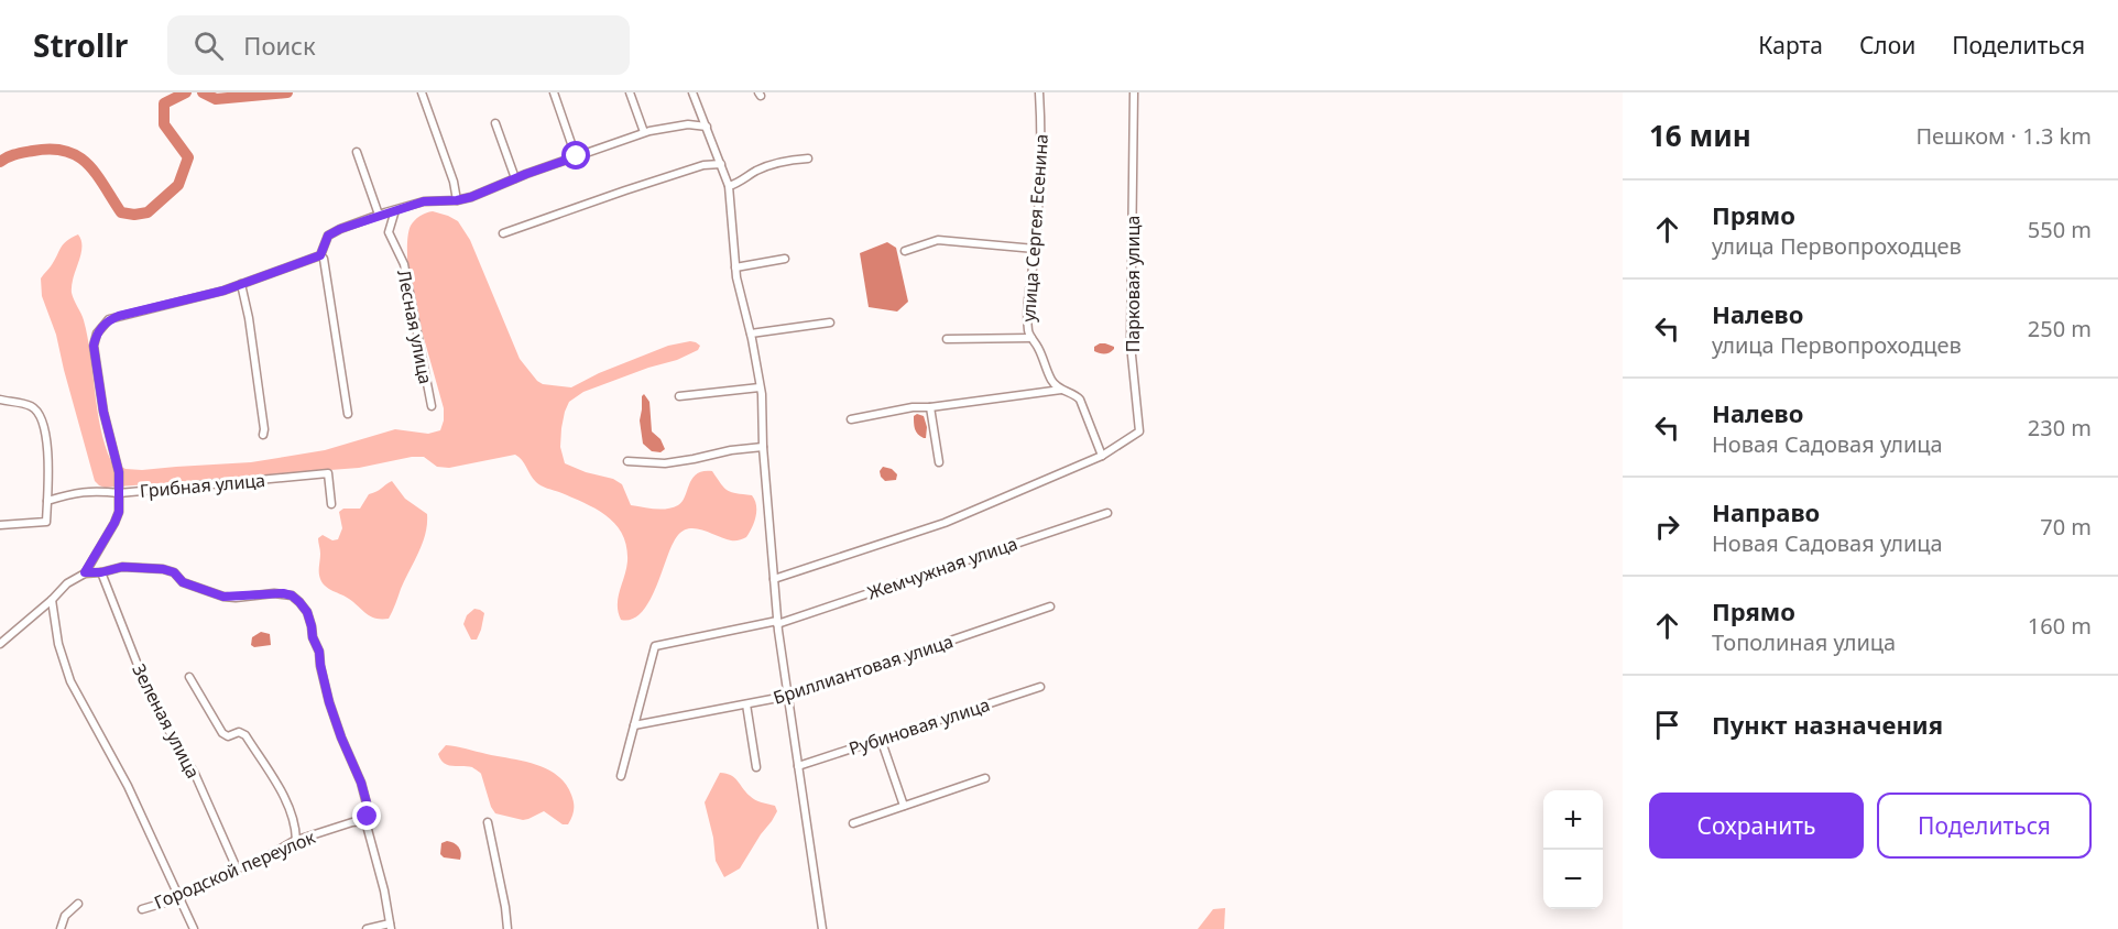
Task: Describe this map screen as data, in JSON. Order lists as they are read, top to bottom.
{
  "streets": {
    "street": [
      "улица Сергея Есенина",
      "Парковая улица",
      "Лесная улица",
      "Грибная улица",
      "Жемчужная улица",
      "Бриллиантовая улица",
      "Зеленая улица",
      "Рубиновая улица",
      "Городской переулок"
    ]
  },
  "crossings": [
    ["улица Сергея Есенина", "Парковая улица"],
    ["Жемчужная улица", "Бриллиантовая улица"],
    ["Зеленая улица", "Городской переулок"]
  ],
  "page": {
    "header": "Strollr",
    "search": "Поиск",
    "nav": ["Карта", "Слои", "Поделиться"],
    "heading": ["16 мин", "Пешком · 1.3 km"],
    "list": [
      ["Прямо", "улица Первопроходцев", "550 m"],
      ["Налево", "улица Первопроходцев", "250 m"],
      ["Налево", "Новая Садовая улица", "230 m"],
      ["Направо", "Новая Садовая улица", "70 m"],
      ["Прямо", "Тополиная улица", "160 m"],
      "Пункт назначения"
    ],
    "buttons": ["Сохранить", "Поделиться"],
    "map_buttons": ["+", "−"]
  }
}
